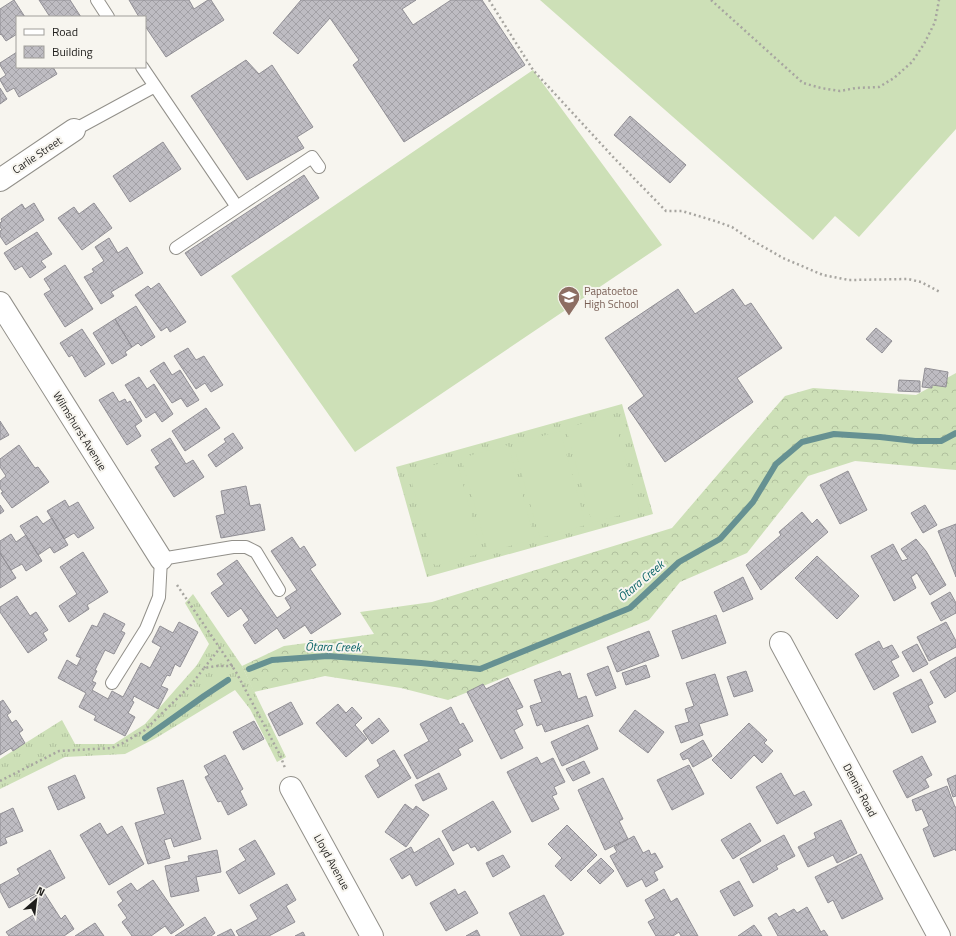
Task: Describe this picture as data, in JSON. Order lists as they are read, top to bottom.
{
  "streets": {
    "street": [
      "Carlie Street",
      "Wilmshurst Avenue",
      "Dennis Road",
      "Lloyd Avenue"
    ]
  },
  "water": ["Ōtara Creek"],
  "places": {
    "school or university": ["Papatoetoe High School"]
  },
  "legend": ["Road", "Building"],
  "north": "top right"
}
